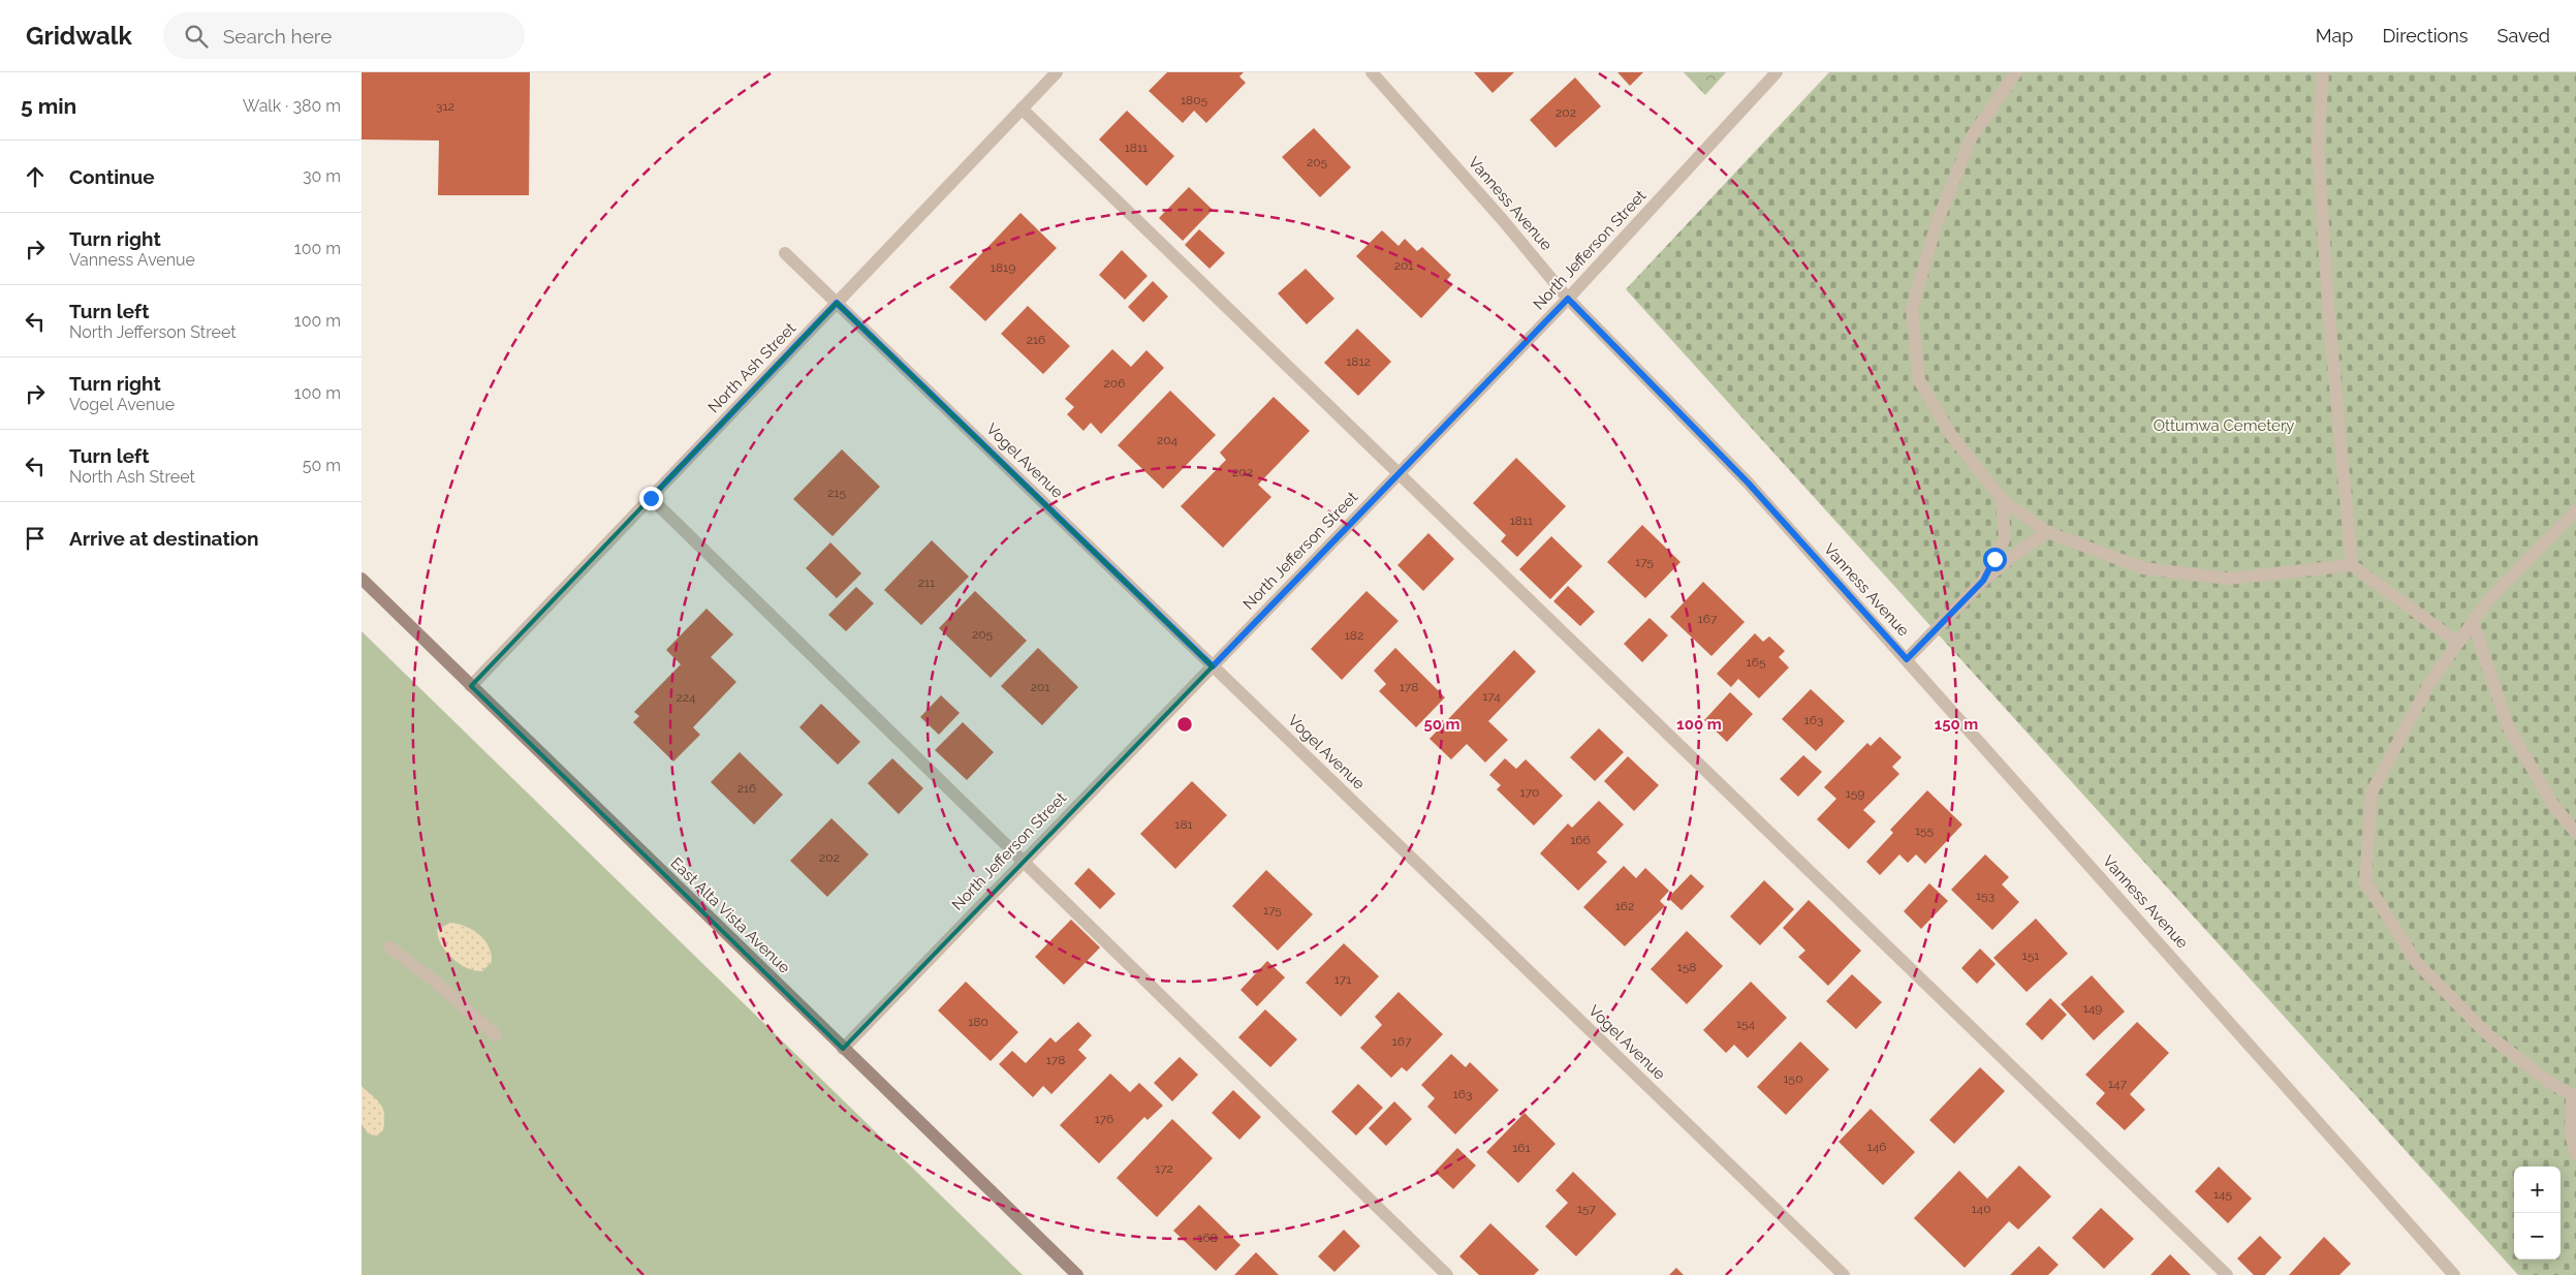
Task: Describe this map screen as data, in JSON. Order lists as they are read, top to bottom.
{
  "streets": {
    "main road": ["East Alta Vista Avenue"],
    "street": [
      "Vanness Avenue",
      "North Jefferson Street",
      "North Ash Street",
      "Vogel Avenue"
    ]
  },
  "crossings": [
    ["Vanness Avenue", "North Jefferson Street"],
    ["North Jefferson Street", "Vogel Avenue"],
    ["North Jefferson Street", "East Alta Vista Avenue"],
    ["North Ash Street", "Vogel Avenue"],
    ["North Ash Street", "East Alta Vista Avenue"]
  ],
  "parks": ["Ottumwa Cemetery"],
  "house_numbers": [
    "1805",
    "312",
    "202",
    "1811",
    "205",
    "201",
    "1819",
    "216",
    "1812",
    "206",
    "204",
    "202",
    "215",
    "1811",
    "175",
    "211",
    "167",
    "205",
    "182",
    "165",
    "201",
    "178",
    "174",
    "224",
    "163",
    "216",
    "170",
    "159",
    "181",
    "155",
    "166",
    "202",
    "153",
    "162",
    "175",
    "151",
    "158",
    "171",
    "149",
    "180",
    "154",
    "167",
    "178",
    "150",
    "147",
    "163",
    "176",
    "146",
    "161",
    "172",
    "145",
    "157",
    "140",
    "168"
  ],
  "page": {
    "header": "Gridwalk",
    "search": "Search here",
    "nav": ["Map", "Directions", "Saved"],
    "heading": ["5 min", "Walk · 380 m"],
    "list": [
      ["Continue", "30 m"],
      ["Turn right", "Vanness Avenue", "100 m"],
      ["Turn left", "North Jefferson Street", "100 m"],
      ["Turn right", "Vogel Avenue", "100 m"],
      ["Turn left", "North Ash Street", "50 m"],
      "Arrive at destination"
    ],
    "map_buttons": ["+", "−"]
  },
  "rings": ["50 m", "100 m", "150 m"]
}
